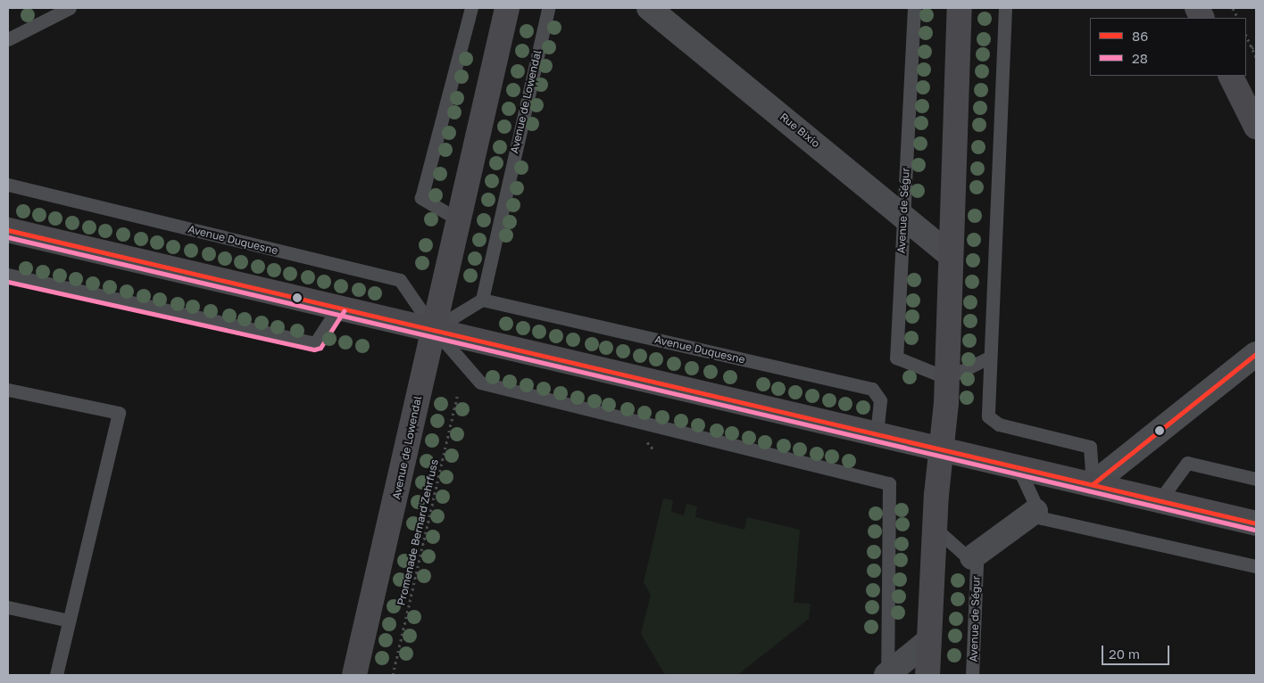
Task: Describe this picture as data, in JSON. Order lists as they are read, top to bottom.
{
  "streets": {
    "street": ["Avenue de Lowendal", "Rue Bixio"],
    "lane": ["Avenue de Ségur", "Avenue Duquesne"],
    "path": ["Promenade Bernard Zehrfuss"]
  },
  "crossings": [
    ["Avenue de Lowendal", "Avenue Duquesne"],
    ["Rue Bixio", "Avenue de Ségur"]
  ],
  "lines": ["transit line 86", "transit line 28"],
  "legend": ["86", "28"],
  "scale_bar": "20 m"
}
